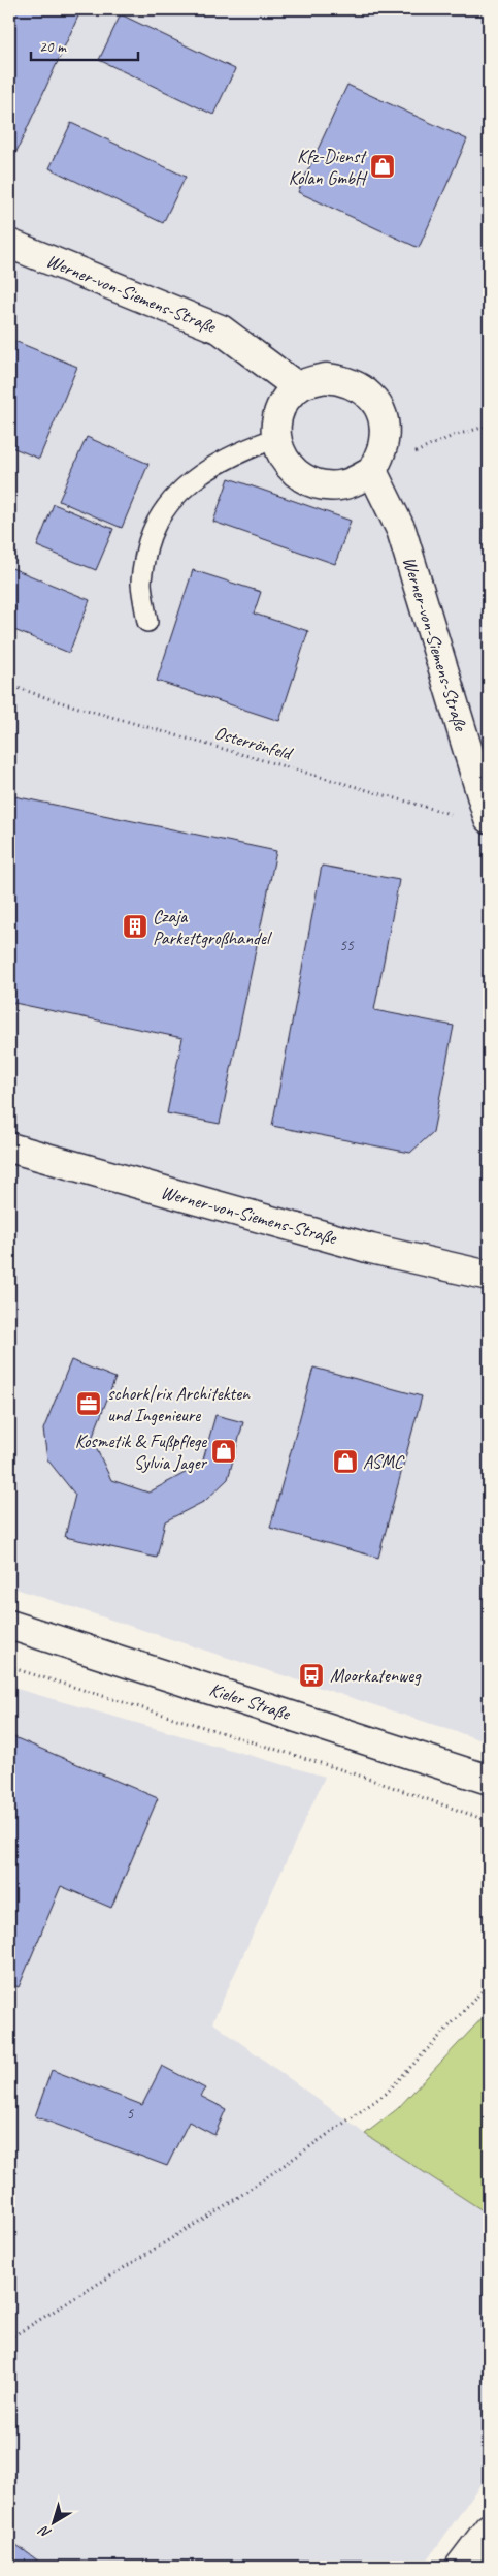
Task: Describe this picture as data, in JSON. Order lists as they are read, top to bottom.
{
  "streets": {
    "street": ["Werner-von-Siemens-Straße", "Kieler Straße"],
    "path": ["Osterrönfeld"]
  },
  "places": {
    "shop": ["Kfz-Dienst Kolan GmbH", "Kosmetik & Fußpflege Sylvia Jager", "ASMC"],
    "building": ["Czaja Parkettgroßhandel"],
    "office": ["schork|rix Architekten und Ingenieure"],
    "bus stop": ["Moorkatenweg"]
  },
  "house_numbers": ["55", "5"],
  "scale_bar": "20 m",
  "north": "bottom left"
}
